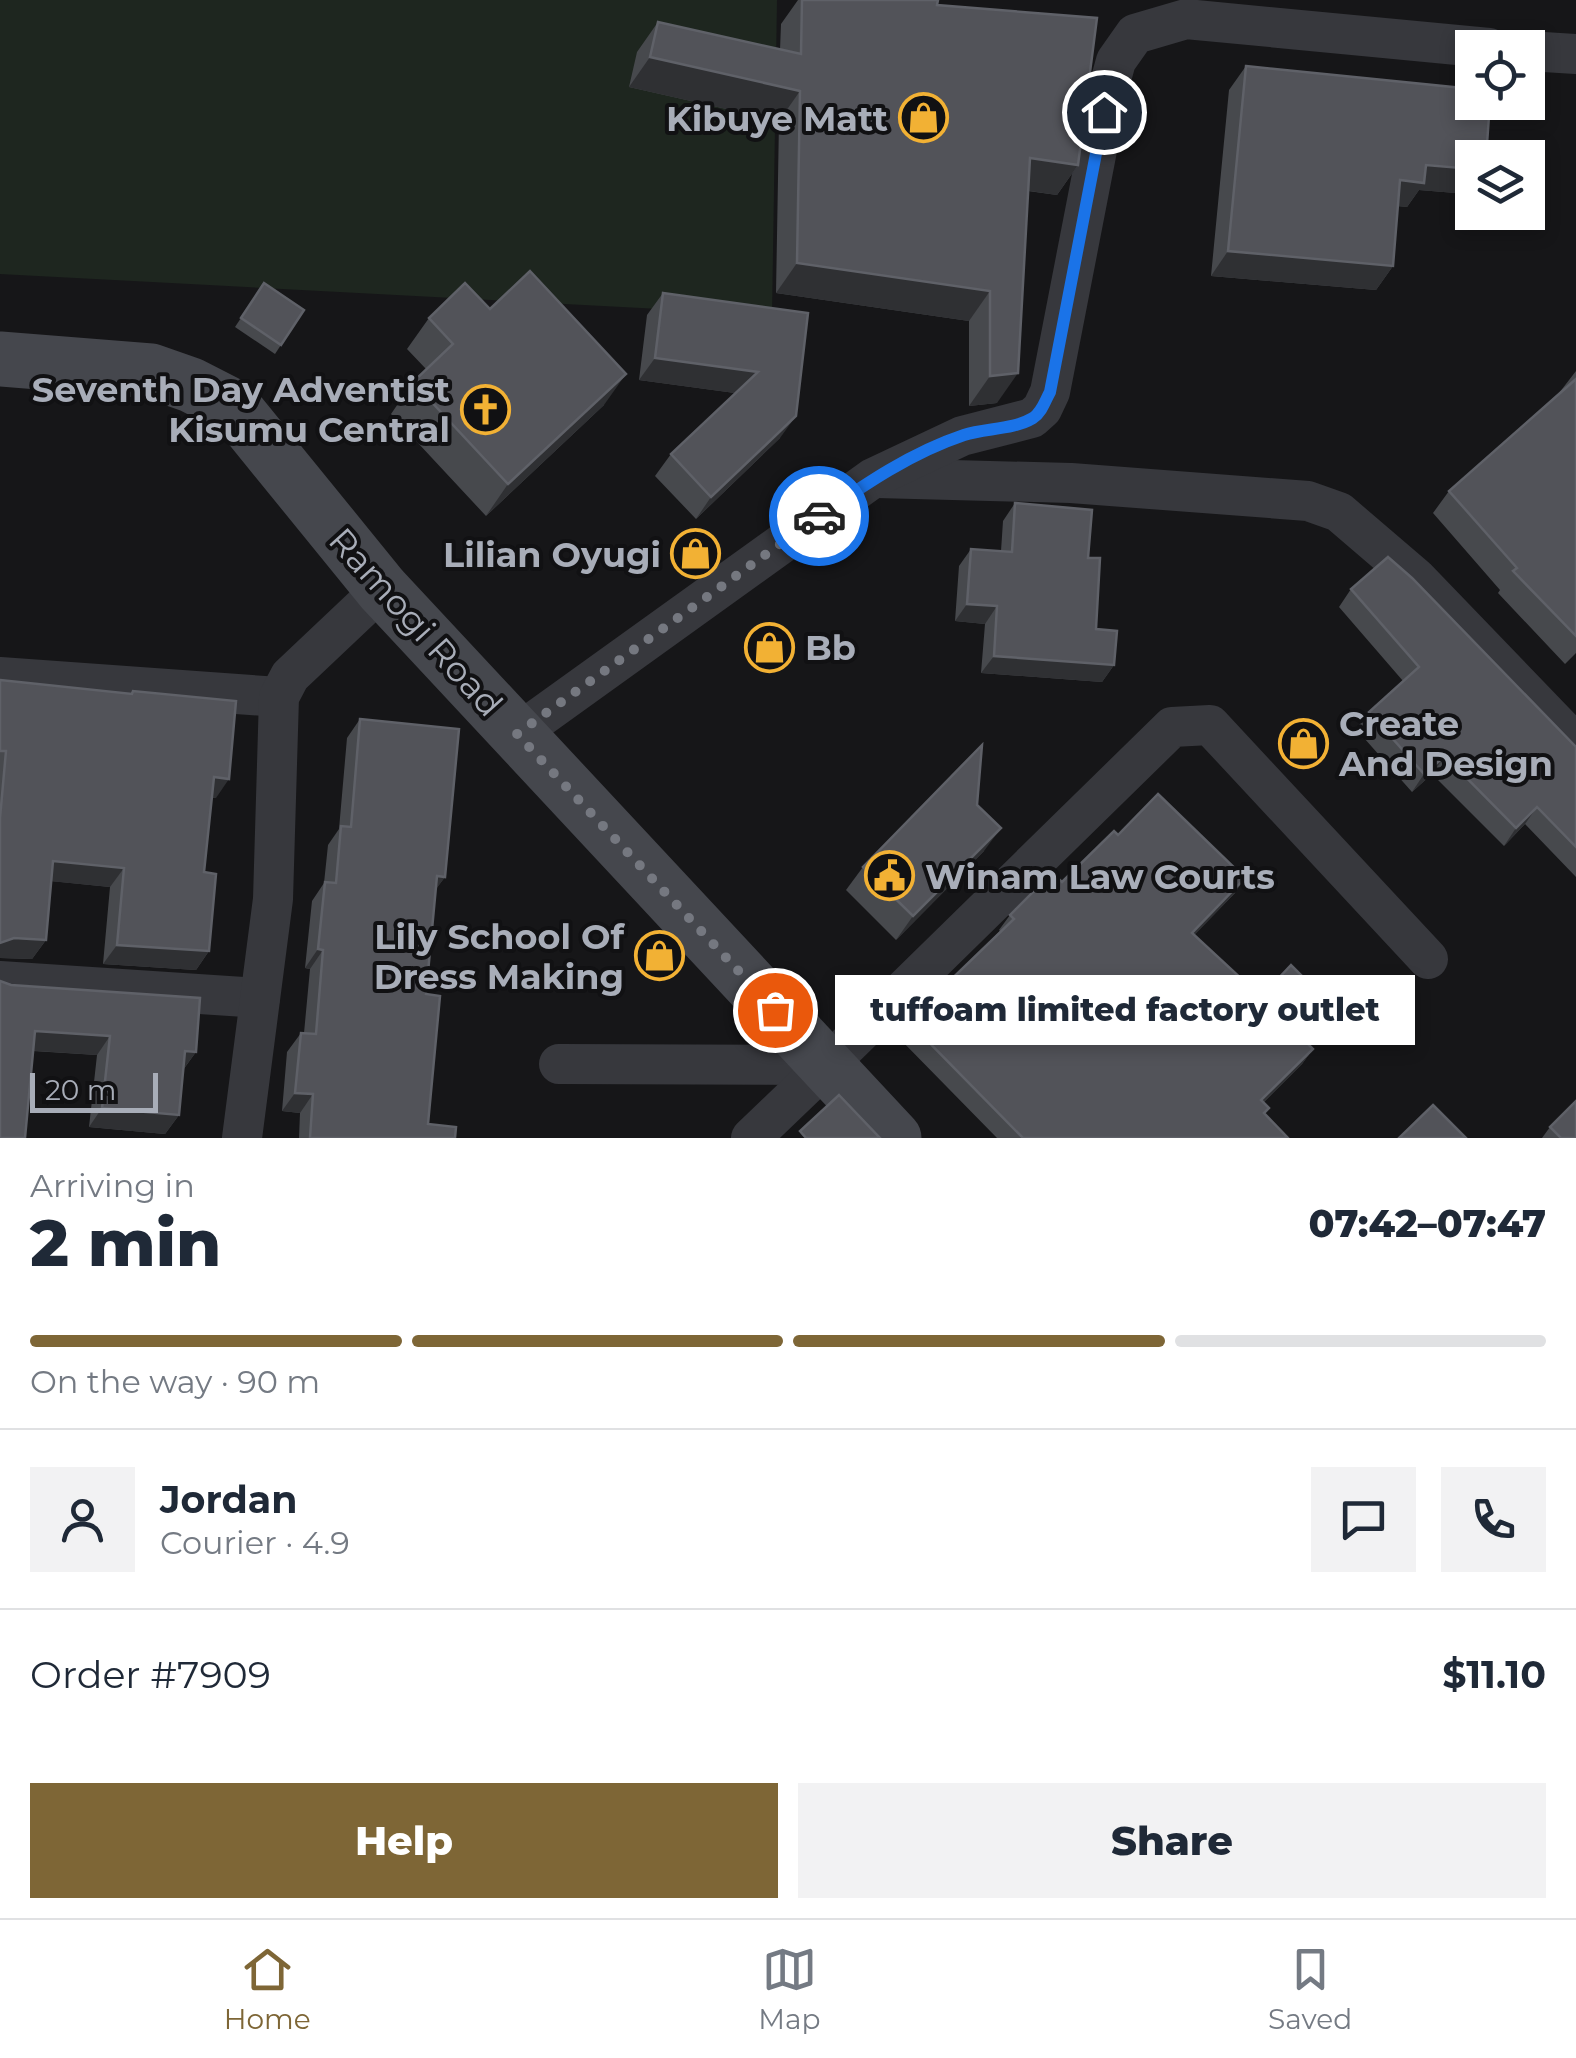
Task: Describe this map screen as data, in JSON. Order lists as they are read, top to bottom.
{
  "streets": {
    "street": ["Ramogi Road"]
  },
  "places": {
    "shop": [
      "Kibuye Matt",
      "Lilian Oyugi",
      "Bb",
      "Create And Design",
      "Lily School Of Dress Making"
    ],
    "church": ["Seventh Day Adventist Kisumu Central"],
    "public building": ["Winam Law Courts"],
    "other": ["tuffoam limited factory outlet"]
  },
  "scale_bar": "20 m",
  "page": {
    "bubble": "tuffoam limited factory outlet",
    "scale": "20 m",
    "heading": ["2 min", "Arriving in", "07:42–07:47"],
    "panel": [
      "Jordan",
      "Courier · 4.9",
      "Order #7909",
      "$11.10"
    ],
    "bar": "On the way · 90 m",
    "buttons": ["Help", "Share"],
    "tabs": ["Home", "Map", "Saved"]
  }
}
